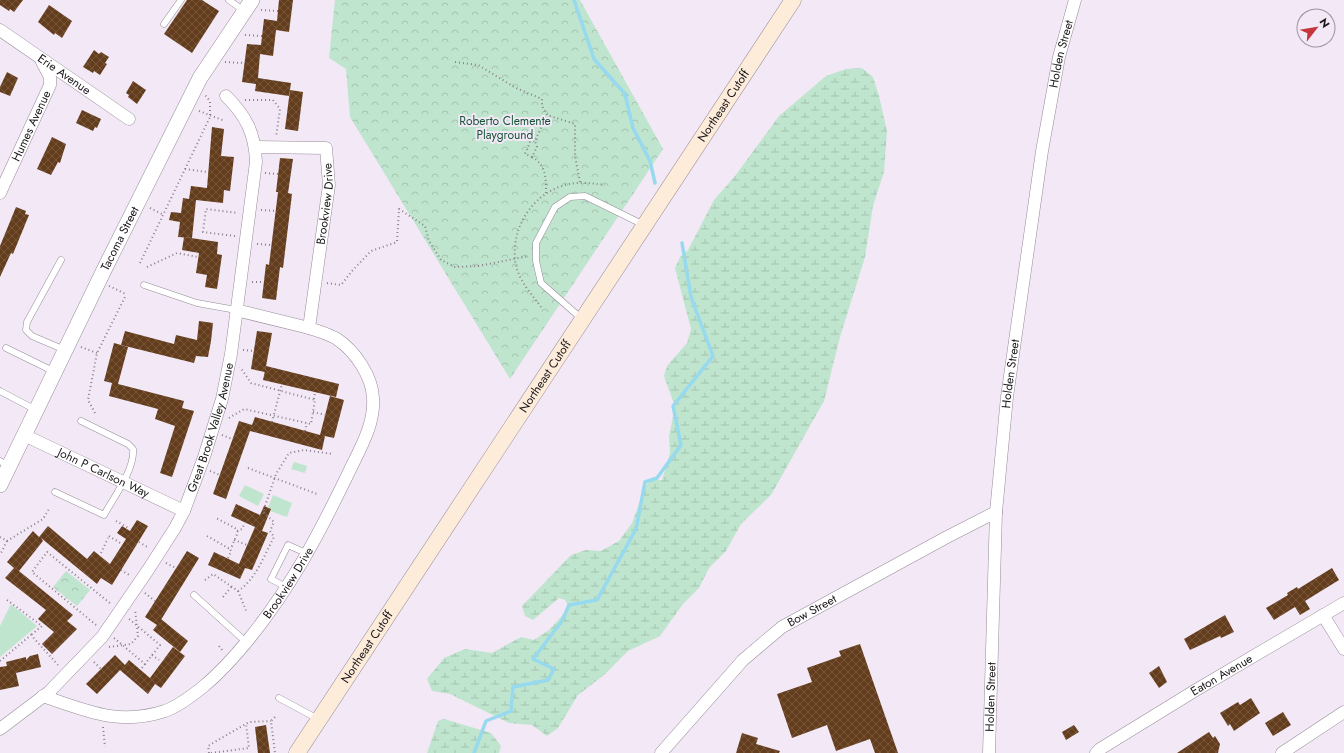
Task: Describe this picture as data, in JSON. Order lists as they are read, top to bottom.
{
  "streets": {
    "main road": ["Northeast Cutoff"],
    "street": [
      "Holden Street",
      "Erie Avenue",
      "Humes Avenue",
      "Brookview Drive",
      "Tacoma Street",
      "Great Brook Valley Avenue",
      "John P Carlson Way",
      "Bow Street",
      "Eaton Avenue"
    ]
  },
  "crossings": [
    ["Holden Street", "Bow Street"],
    ["Erie Avenue", "Humes Avenue"],
    ["Brookview Drive", "Great Brook Valley Avenue"],
    ["Tacoma Street", "John P Carlson Way"],
    ["Great Brook Valley Avenue", "John P Carlson Way"]
  ],
  "parks": ["Roberto Clemente Playground"],
  "north": "top right"
}
